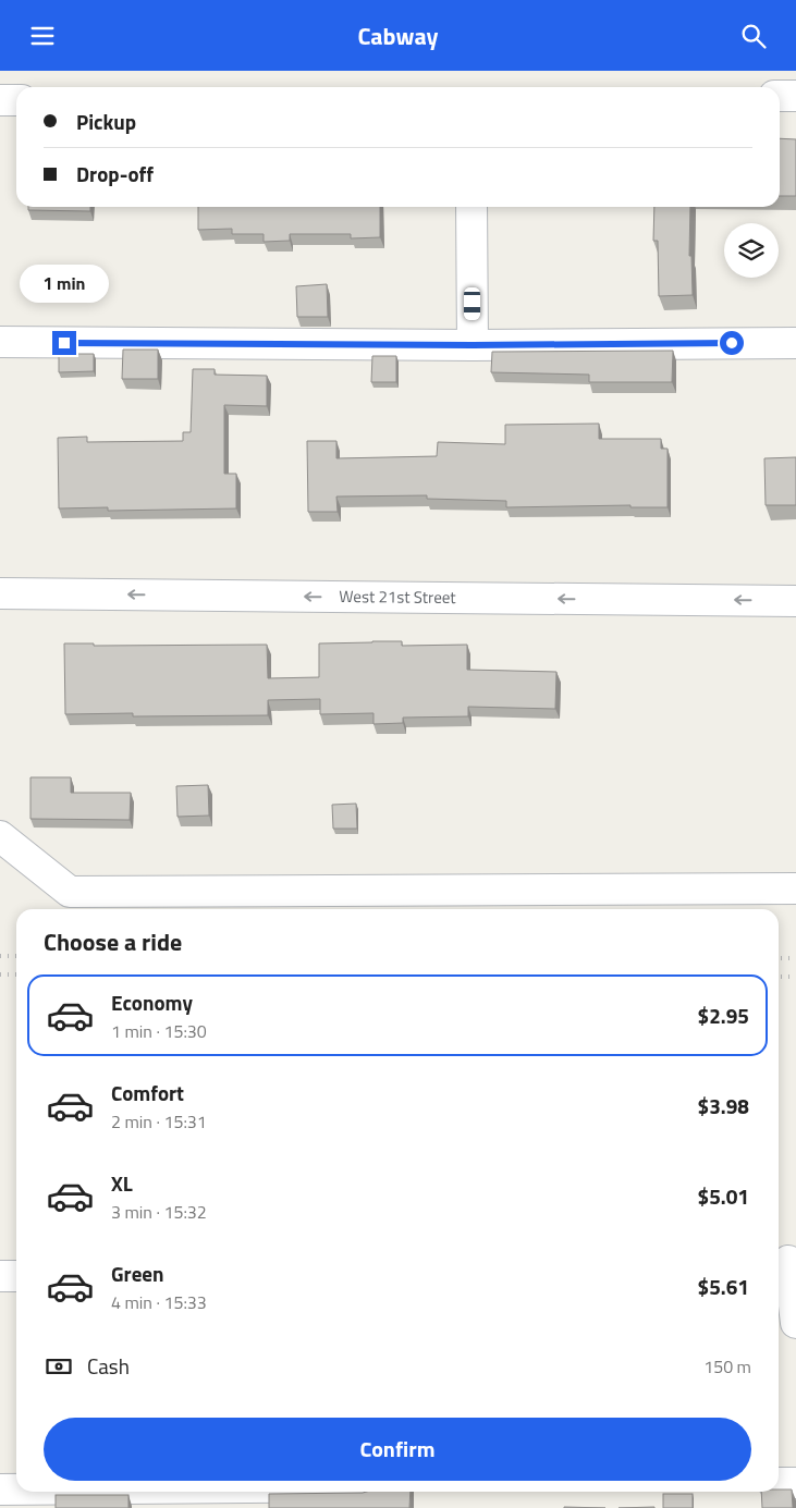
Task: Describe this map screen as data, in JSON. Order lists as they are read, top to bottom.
{
  "streets": {
    "street": ["West 21st Street"]
  },
  "page": {
    "header": "Cabway",
    "banner": ["Pickup", "Drop-off"],
    "bubble": "1 min",
    "heading": "Choose a ride",
    "list": [
      {
        "name": "Economy",
        "note": "1 min · 15:30",
        "value": "$2.95"
      },
      {
        "name": "Comfort",
        "note": "2 min · 15:31",
        "value": "$3.98"
      },
      {
        "name": "XL",
        "note": "3 min · 15:32",
        "value": "$5.01"
      },
      {
        "name": "Green",
        "note": "4 min · 15:33",
        "value": "$5.61"
      }
    ],
    "pay": ["Cash", "150 m"],
    "buttons": "Confirm"
  }
}
